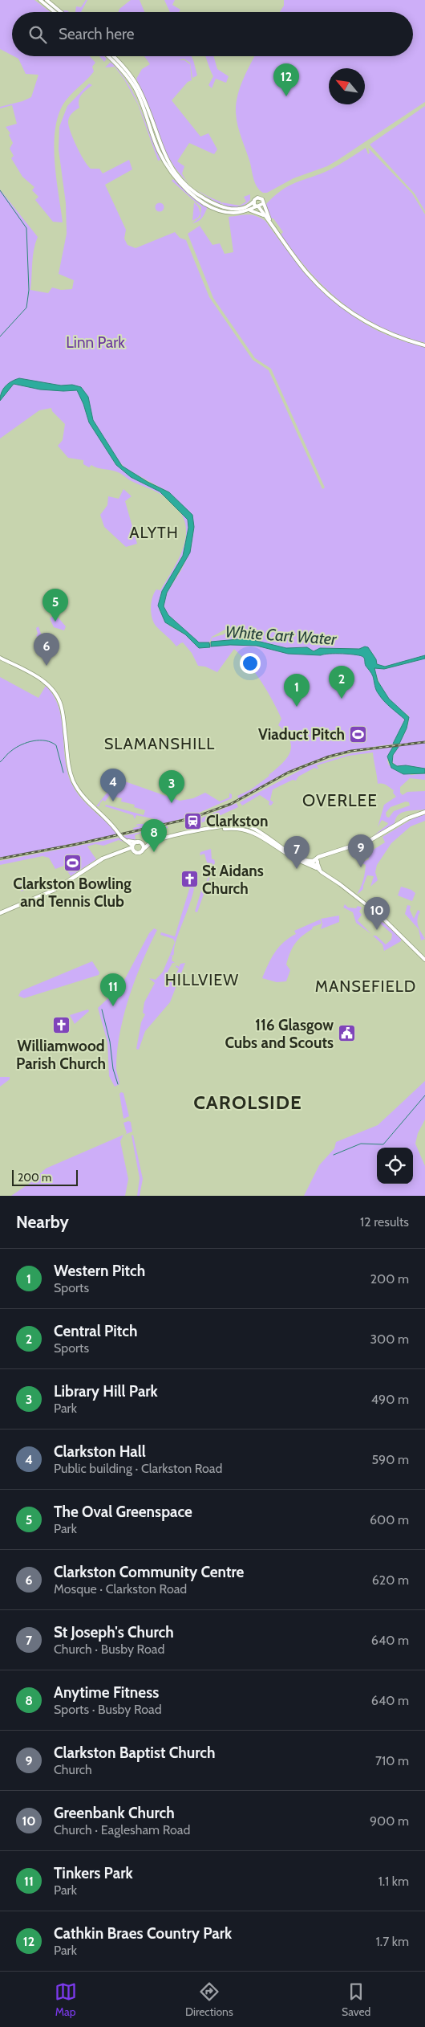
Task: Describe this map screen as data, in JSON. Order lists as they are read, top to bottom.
{
  "districts": [
    "ALYTH",
    "SLAMANSHILL",
    "OVERLEE",
    "HILLVIEW",
    "MANSEFIELD",
    "CAROLSIDE"
  ],
  "water": ["White Cart Water"],
  "parks": ["Linn Park"],
  "places": {
    "sports": ["Viaduct Pitch", "Clarkston Bowling and Tennis Club"],
    "station": ["Clarkston"],
    "church": ["St Aidans Church", "Williamwood Parish Church"],
    "public building": ["116 Glasgow Cubs and Scouts"]
  },
  "scale_bar": "200 m",
  "north": "top left",
  "page": {
    "search": "Search here",
    "pins": [
      "12",
      "5",
      "6",
      "2",
      "1",
      "4",
      "3",
      "8",
      "9",
      "7",
      "10",
      "11"
    ],
    "scale": "200 m",
    "heading": ["Nearby", "12 results"],
    "list": [
      {
        "mark": "1",
        "name": "Western Pitch",
        "note": "Sports",
        "value": "200 m"
      },
      {
        "mark": "2",
        "name": "Central Pitch",
        "note": "Sports",
        "value": "300 m"
      },
      {
        "mark": "3",
        "name": "Library Hill Park",
        "note": "Park",
        "value": "490 m"
      },
      {
        "mark": "4",
        "name": "Clarkston Hall",
        "note": "Public building · Clarkston Road",
        "value": "590 m"
      },
      {
        "mark": "5",
        "name": "The Oval Greenspace",
        "note": "Park",
        "value": "600 m"
      },
      {
        "mark": "6",
        "name": "Clarkston Community Centre",
        "note": "Mosque · Clarkston Road",
        "value": "620 m"
      },
      {
        "mark": "7",
        "name": "St Joseph's Church",
        "note": "Church · Busby Road",
        "value": "640 m"
      },
      {
        "mark": "8",
        "name": "Anytime Fitness",
        "note": "Sports · Busby Road",
        "value": "640 m"
      },
      {
        "mark": "9",
        "name": "Clarkston Baptist Church",
        "note": "Church",
        "value": "710 m"
      },
      {
        "mark": "10",
        "name": "Greenbank Church",
        "note": "Church · Eaglesham Road",
        "value": "900 m"
      },
      {
        "mark": "11",
        "name": "Tinkers Park",
        "note": "Park",
        "value": "1.1 km"
      },
      {
        "mark": "12",
        "name": "Cathkin Braes Country Park",
        "note": "Park",
        "value": "1.7 km"
      }
    ],
    "nav": ["Map", "Directions", "Saved"]
  }
}
